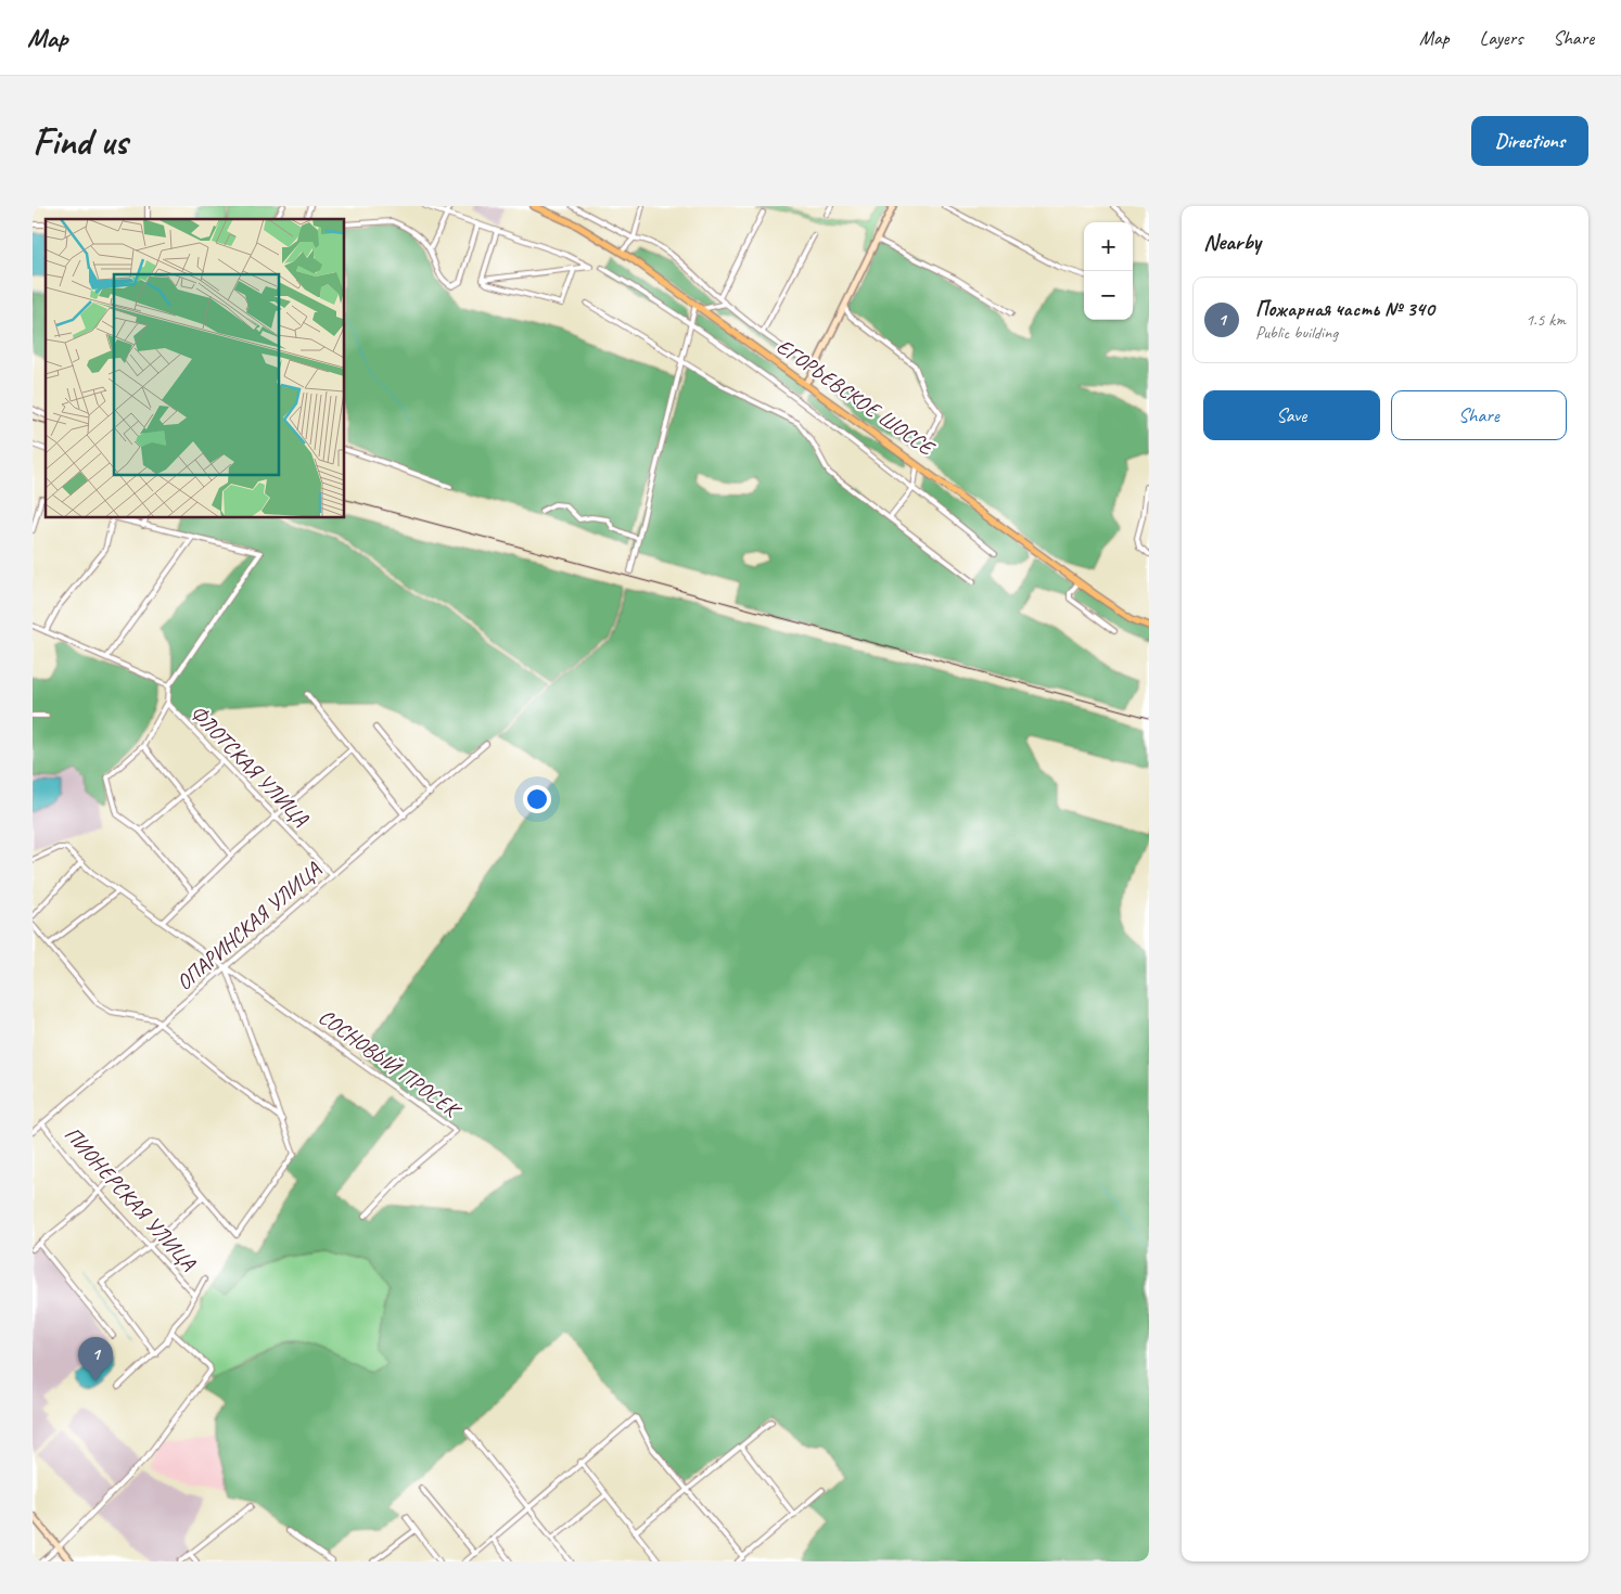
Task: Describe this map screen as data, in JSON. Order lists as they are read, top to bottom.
{
  "streets": {
    "main road": ["ЕГОРЬЕВСКОЕ ШОССЕ"],
    "street": [
      "ФЛОТСКАЯ УЛИЦА",
      "ОПАРИНСКАЯ УЛИЦА",
      "СОСНОВЫЙ ПРОСЕК",
      "ПИОНЕРСКАЯ УЛИЦА"
    ]
  },
  "crossings": [
    ["ФЛОТСКАЯ УЛИЦА", "ОПАРИНСКАЯ УЛИЦА"],
    ["ОПАРИНСКАЯ УЛИЦА", "СОСНОВЫЙ ПРОСЕК"],
    ["ОПАРИНСКАЯ УЛИЦА", "ПИОНЕРСКАЯ УЛИЦА"]
  ],
  "page": {
    "header": "Map",
    "nav": ["Map", "Layers", "Share"],
    "buttons": [
      "Directions",
      ["Save", "Share"]
    ],
    "title": "Find us",
    "heading": "Nearby",
    "map_buttons": ["+", "−"],
    "list": [
      {
        "mark": "1",
        "name": "Пожарная часть № 340",
        "note": "Public building",
        "value": "1.5 km"
      }
    ],
    "pins": "1"
  }
}
